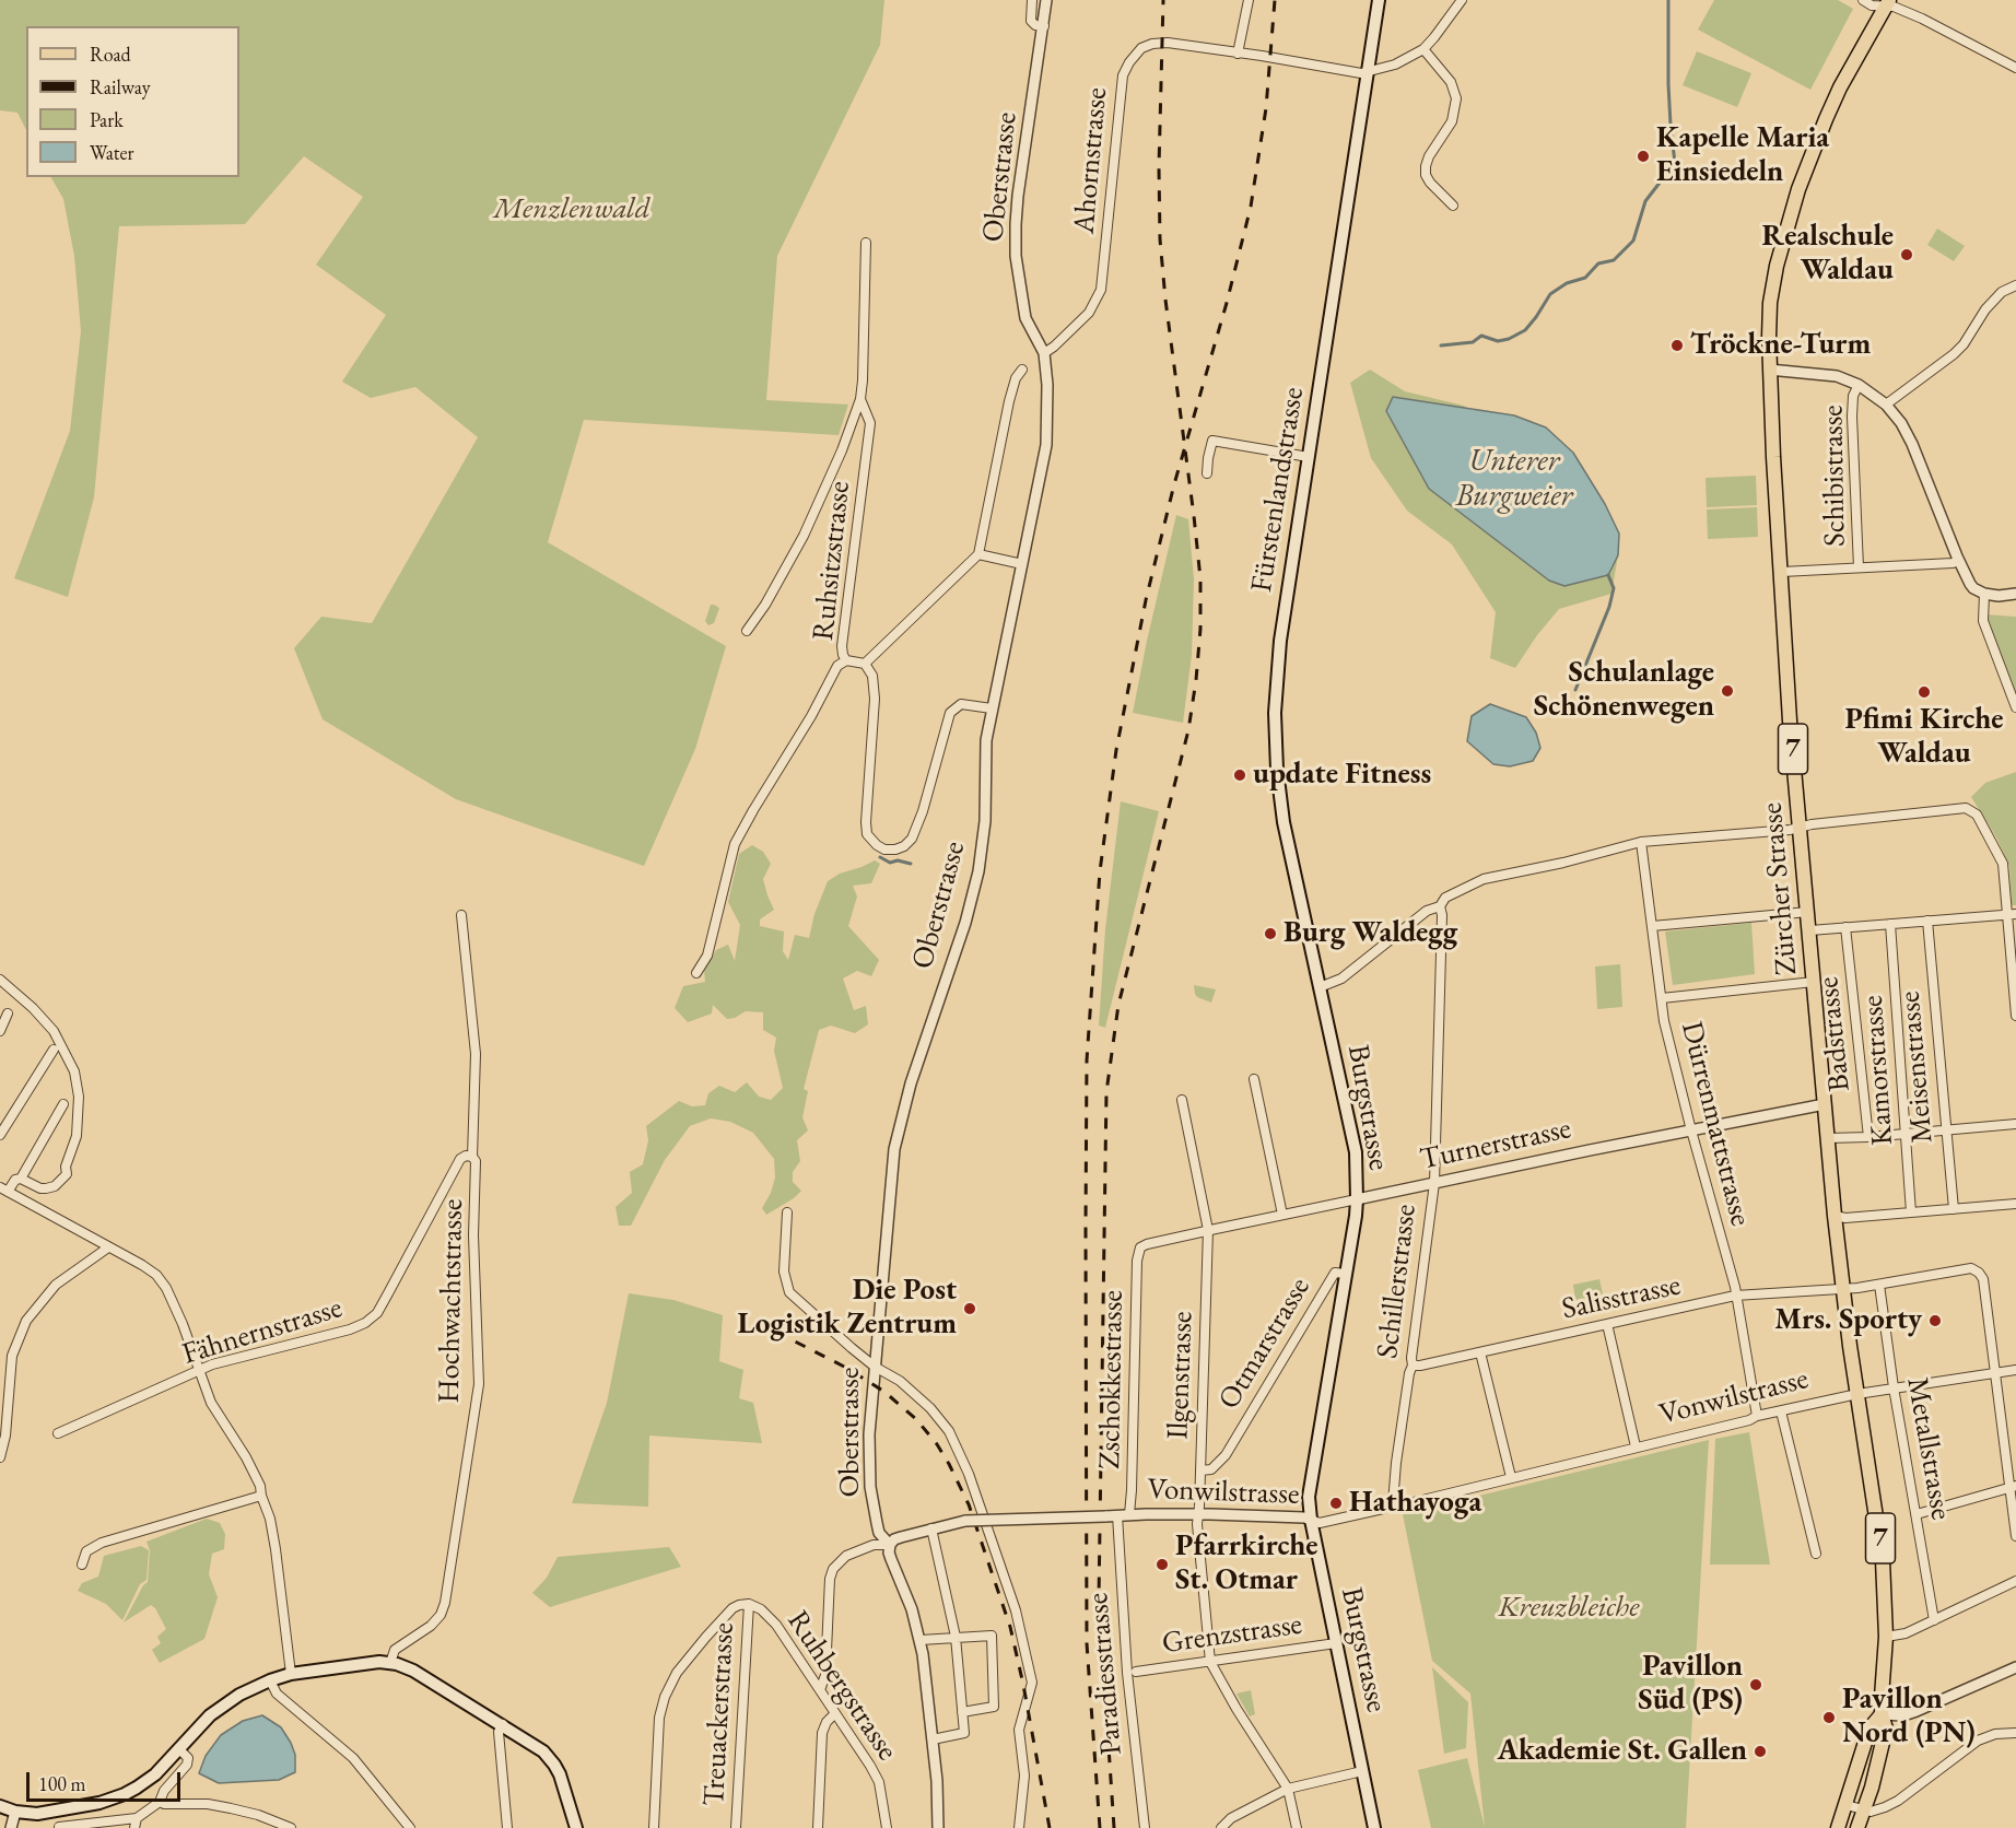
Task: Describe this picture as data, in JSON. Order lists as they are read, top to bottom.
{
  "streets": {
    "main road": [
      "Fürstenlandstrasse",
      "7",
      "Zürcher Strasse",
      "Burgstrasse"
    ],
    "street": [
      "Ahornstrasse",
      "Oberstrasse",
      "Schibistrasse",
      "Ruhsitzstrasse",
      "Badstrasse",
      "Meisenstrasse",
      "Kamorstrasse",
      "Dürrenmattstrasse",
      "Turnerstrasse",
      "Schillerstrasse",
      "Salisstrasse",
      "Hochwachtstrasse",
      "Fähnernstrasse",
      "Otmarstrasse",
      "Ilgenstrasse",
      "Zschokkestrasse",
      "Vonwilstrasse",
      "Metallstrasse",
      "Grenzstrasse",
      "Paradiesstrasse",
      "Ruhbergstrasse",
      "Treuackerstrasse"
    ]
  },
  "crossings": [
    ["Ahornstrasse", "Oberstrasse"],
    ["Ahornstrasse", "Fürstenlandstrasse"],
    ["Oberstrasse", "Ruhsitzstrasse"],
    ["Oberstrasse", "Vonwilstrasse"],
    ["Fürstenlandstrasse", "Burgstrasse"],
    ["7", "Zürcher Strasse"],
    ["Zürcher Strasse", "Turnerstrasse"],
    ["Zürcher Strasse", "Salisstrasse"],
    ["Zürcher Strasse", "Vonwilstrasse"],
    ["Burgstrasse", "Turnerstrasse"],
    ["Burgstrasse", "Otmarstrasse"],
    ["Burgstrasse", "Vonwilstrasse"],
    ["Burgstrasse", "Grenzstrasse"],
    ["Dürrenmattstrasse", "Turnerstrasse"],
    ["Dürrenmattstrasse", "Salisstrasse"],
    ["Dürrenmattstrasse", "Vonwilstrasse"],
    ["Turnerstrasse", "Schillerstrasse"],
    ["Turnerstrasse", "Ilgenstrasse"],
    ["Turnerstrasse", "Zschokkestrasse"],
    ["Schillerstrasse", "Salisstrasse"],
    ["Schillerstrasse", "Vonwilstrasse"],
    ["Salisstrasse", "Vonwilstrasse"],
    ["Salisstrasse", "Metallstrasse"],
    ["Hochwachtstrasse", "Fähnernstrasse"],
    ["Otmarstrasse", "Ilgenstrasse"],
    ["Ilgenstrasse", "Vonwilstrasse"],
    ["Ilgenstrasse", "Grenzstrasse"],
    ["Zschokkestrasse", "Vonwilstrasse"],
    ["Vonwilstrasse", "Metallstrasse"],
    ["Vonwilstrasse", "Paradiesstrasse"],
    ["Ruhbergstrasse", "Treuackerstrasse"]
  ],
  "water": ["Unterer Burgweier"],
  "parks": ["Menzlenwald", "Kreuzbleiche"],
  "places": [
    "Kapelle Maria Einsiedeln",
    "Realschule Waldau",
    "Tröckne-Turm",
    "Schulanlage Schönenwegen",
    "Pfimi Kirche Waldau",
    "update Fitness",
    "Burg Waldegg",
    "Die Post Logistik Zentrum",
    "Mrs. Sporty",
    "Hathayoga",
    "Pfarrkirche St. Otmar",
    "Pavillon Süd (PS)",
    "Pavillon Nord (PN)",
    "Akademie St. Gallen"
  ],
  "legend": [
    "Road",
    "Railway",
    "Park",
    "Water"
  ],
  "scale_bar": "100 m"
}
